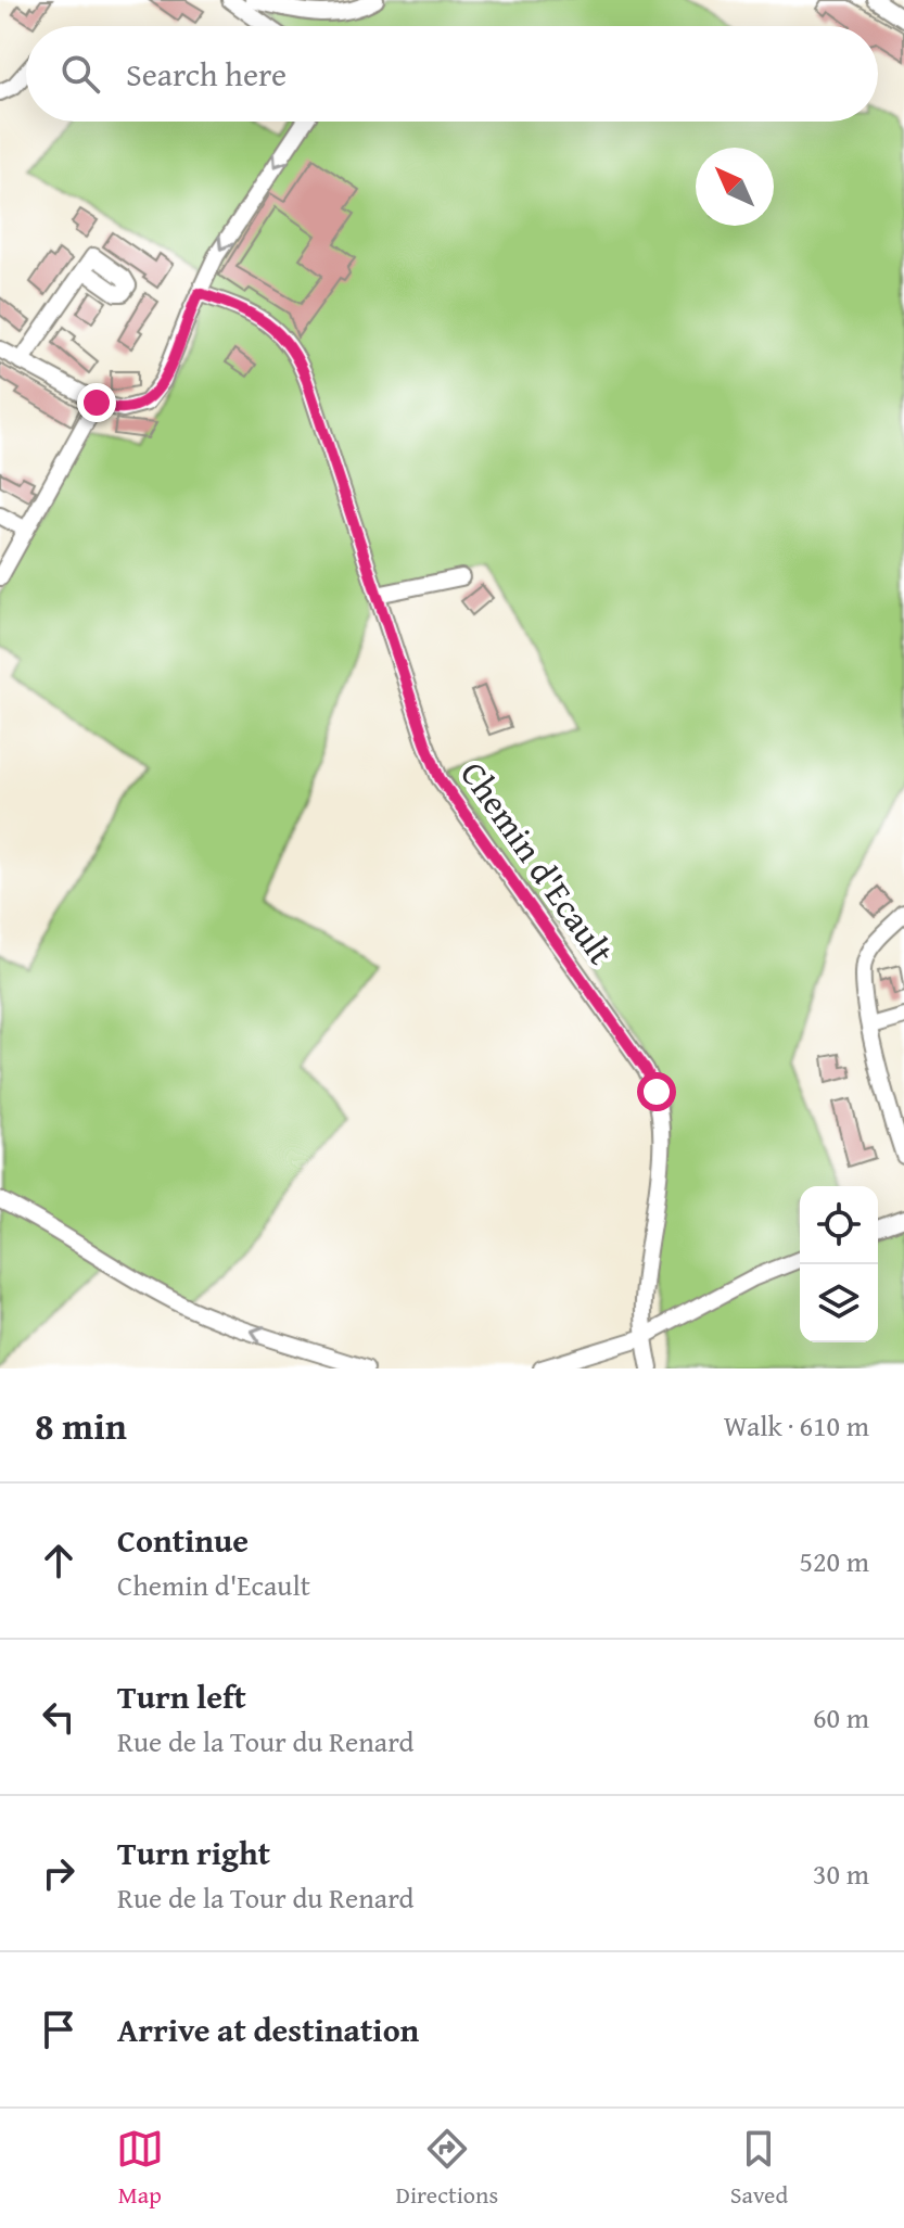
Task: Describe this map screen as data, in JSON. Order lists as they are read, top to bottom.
{
  "streets": {
    "street": ["Chemin d'Ecault"]
  },
  "north": "top left",
  "page": {
    "search": "Search here",
    "heading": ["8 min", "Walk · 610 m"],
    "list": [
      ["Continue", "Chemin d'Ecault", "520 m"],
      ["Turn left", "Rue de la Tour du Renard", "60 m"],
      ["Turn right", "Rue de la Tour du Renard", "30 m"],
      "Arrive at destination"
    ],
    "nav": ["Map", "Directions", "Saved"]
  }
}
